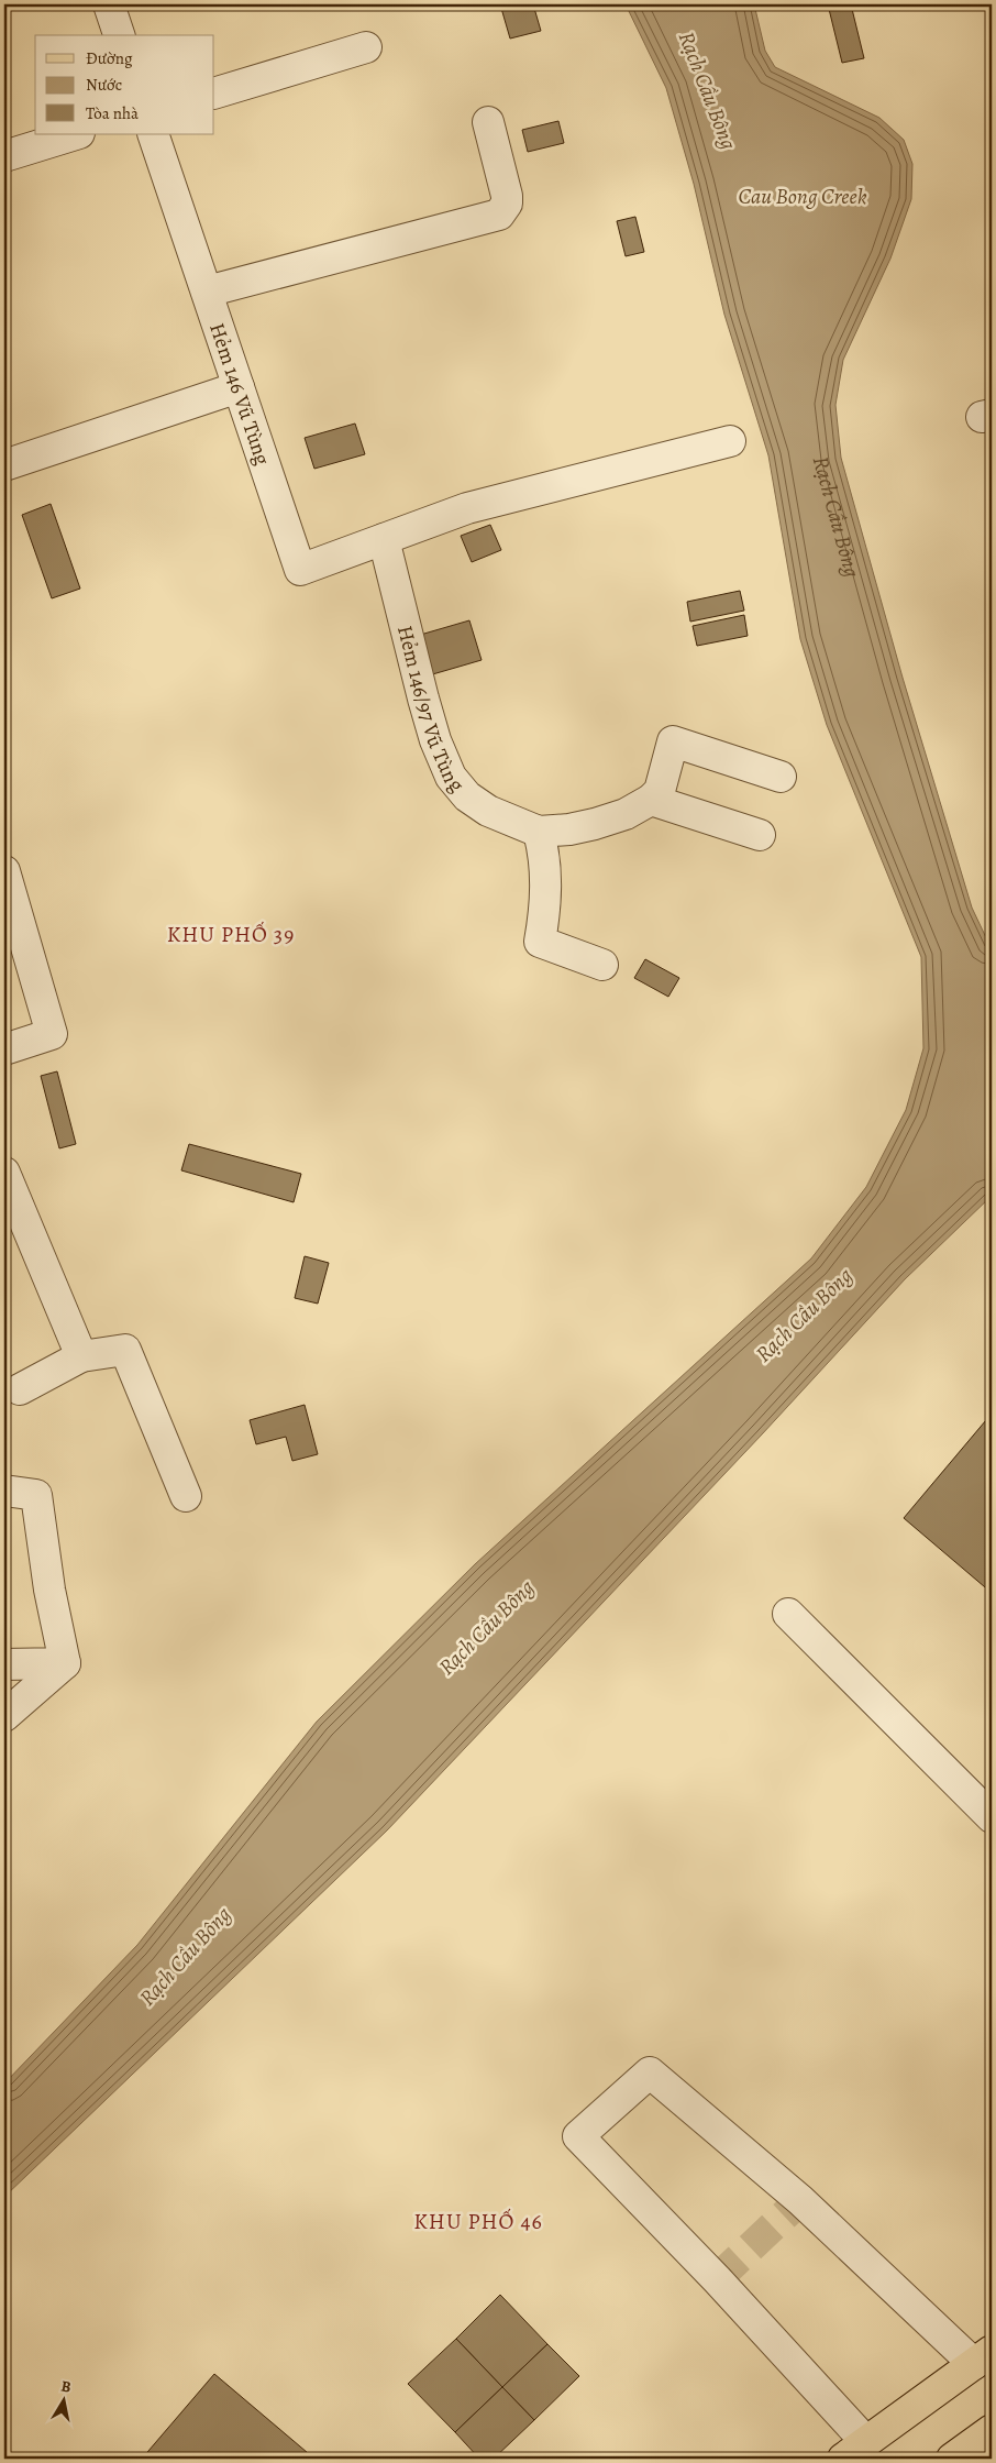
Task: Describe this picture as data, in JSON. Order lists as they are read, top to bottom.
{
  "streets": {
    "street": ["Hẻm 146 Vũ Tùng", "Hẻm 146/97 Vũ Tùng"]
  },
  "crossings": [
    ["Hẻm 146 Vũ Tùng", "Hẻm 146/97 Vũ Tùng"]
  ],
  "districts": ["KHU PHỐ 39", "KHU PHỐ 46"],
  "water": ["Rạch Cầu Bông", "Cau Bong Creek"],
  "legend": ["Đường", "Nước", "Tòa nhà"],
  "north": "top"
}
